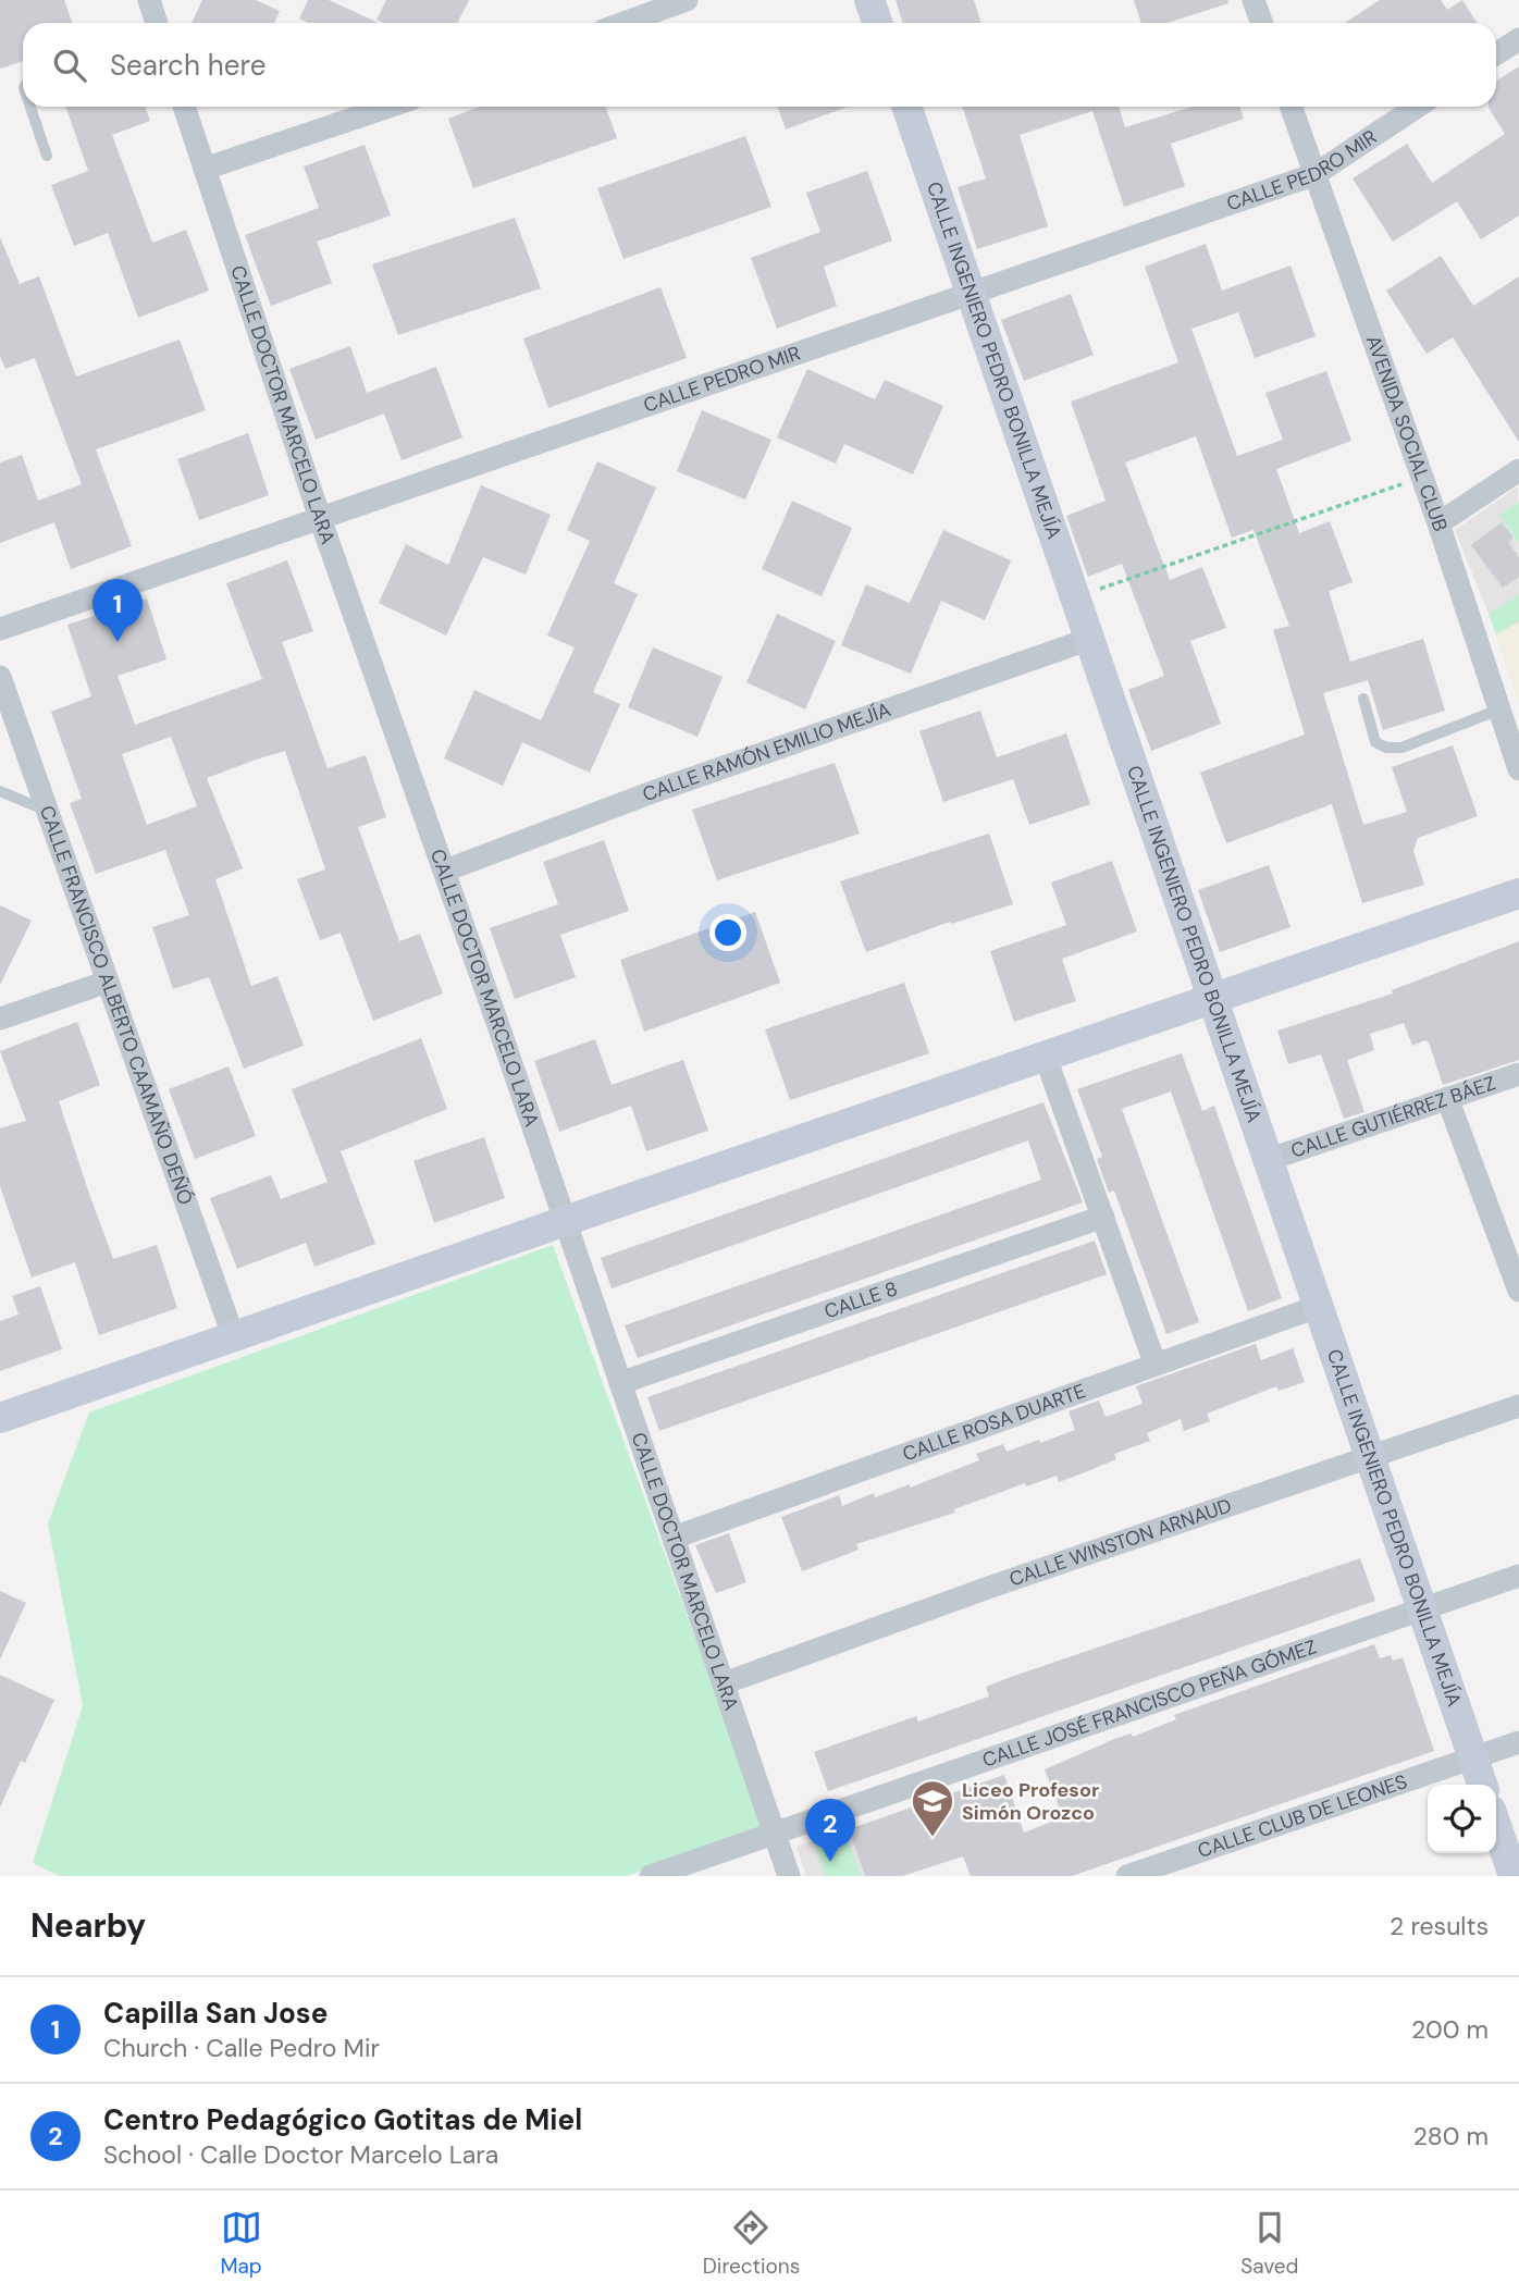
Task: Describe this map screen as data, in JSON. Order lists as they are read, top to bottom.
{
  "streets": {
    "street": [
      "CALLE PEDRO MIR",
      "CALLE INGENIERO PEDRO BONILLA MEJÍA",
      "CALLE DOCTOR MARCELO LARA",
      "AVENIDA SOCIAL CLUB",
      "CALLE RAMÓN EMILIO MEJÍA",
      "CALLE FRANCISCO ALBERTO CAAMAÑO DEÑÓ",
      "CALLE GUTIÉRREZ BÁEZ",
      "CALLE 8",
      "CALLE ROSA DUARTE",
      "CALLE WINSTON ARNAUD",
      "CALLE JOSÉ FRANCISCO PEÑA GÓMEZ",
      "CALLE CLUB DE LEONES"
    ]
  },
  "crossings": [
    ["CALLE PEDRO MIR", "CALLE INGENIERO PEDRO BONILLA MEJÍA"],
    ["CALLE PEDRO MIR", "CALLE DOCTOR MARCELO LARA"],
    ["CALLE PEDRO MIR", "AVENIDA SOCIAL CLUB"],
    ["CALLE INGENIERO PEDRO BONILLA MEJÍA", "CALLE RAMÓN EMILIO MEJÍA"],
    ["CALLE INGENIERO PEDRO BONILLA MEJÍA", "CALLE GUTIÉRREZ BÁEZ"],
    ["CALLE INGENIERO PEDRO BONILLA MEJÍA", "CALLE ROSA DUARTE"],
    ["CALLE INGENIERO PEDRO BONILLA MEJÍA", "CALLE WINSTON ARNAUD"],
    ["CALLE INGENIERO PEDRO BONILLA MEJÍA", "CALLE JOSÉ FRANCISCO PEÑA GÓMEZ"],
    ["CALLE INGENIERO PEDRO BONILLA MEJÍA", "CALLE CLUB DE LEONES"],
    ["CALLE DOCTOR MARCELO LARA", "CALLE RAMÓN EMILIO MEJÍA"],
    ["CALLE DOCTOR MARCELO LARA", "CALLE 8"],
    ["CALLE DOCTOR MARCELO LARA", "CALLE ROSA DUARTE"],
    ["CALLE DOCTOR MARCELO LARA", "CALLE WINSTON ARNAUD"],
    ["CALLE DOCTOR MARCELO LARA", "CALLE JOSÉ FRANCISCO PEÑA GÓMEZ"]
  ],
  "places": {
    "school or university": ["Liceo Profesor Simón Orozco"]
  },
  "page": {
    "search": "Search here",
    "pins": ["1", "2"],
    "heading": ["Nearby", "2 results"],
    "list": [
      {
        "mark": "1",
        "name": "Capilla San Jose",
        "note": "Church · Calle Pedro Mir",
        "value": "200 m"
      },
      {
        "mark": "2",
        "name": "Centro Pedagógico Gotitas de Miel",
        "note": "School · Calle Doctor Marcelo Lara",
        "value": "280 m"
      }
    ],
    "nav": ["Map", "Directions", "Saved"]
  }
}
